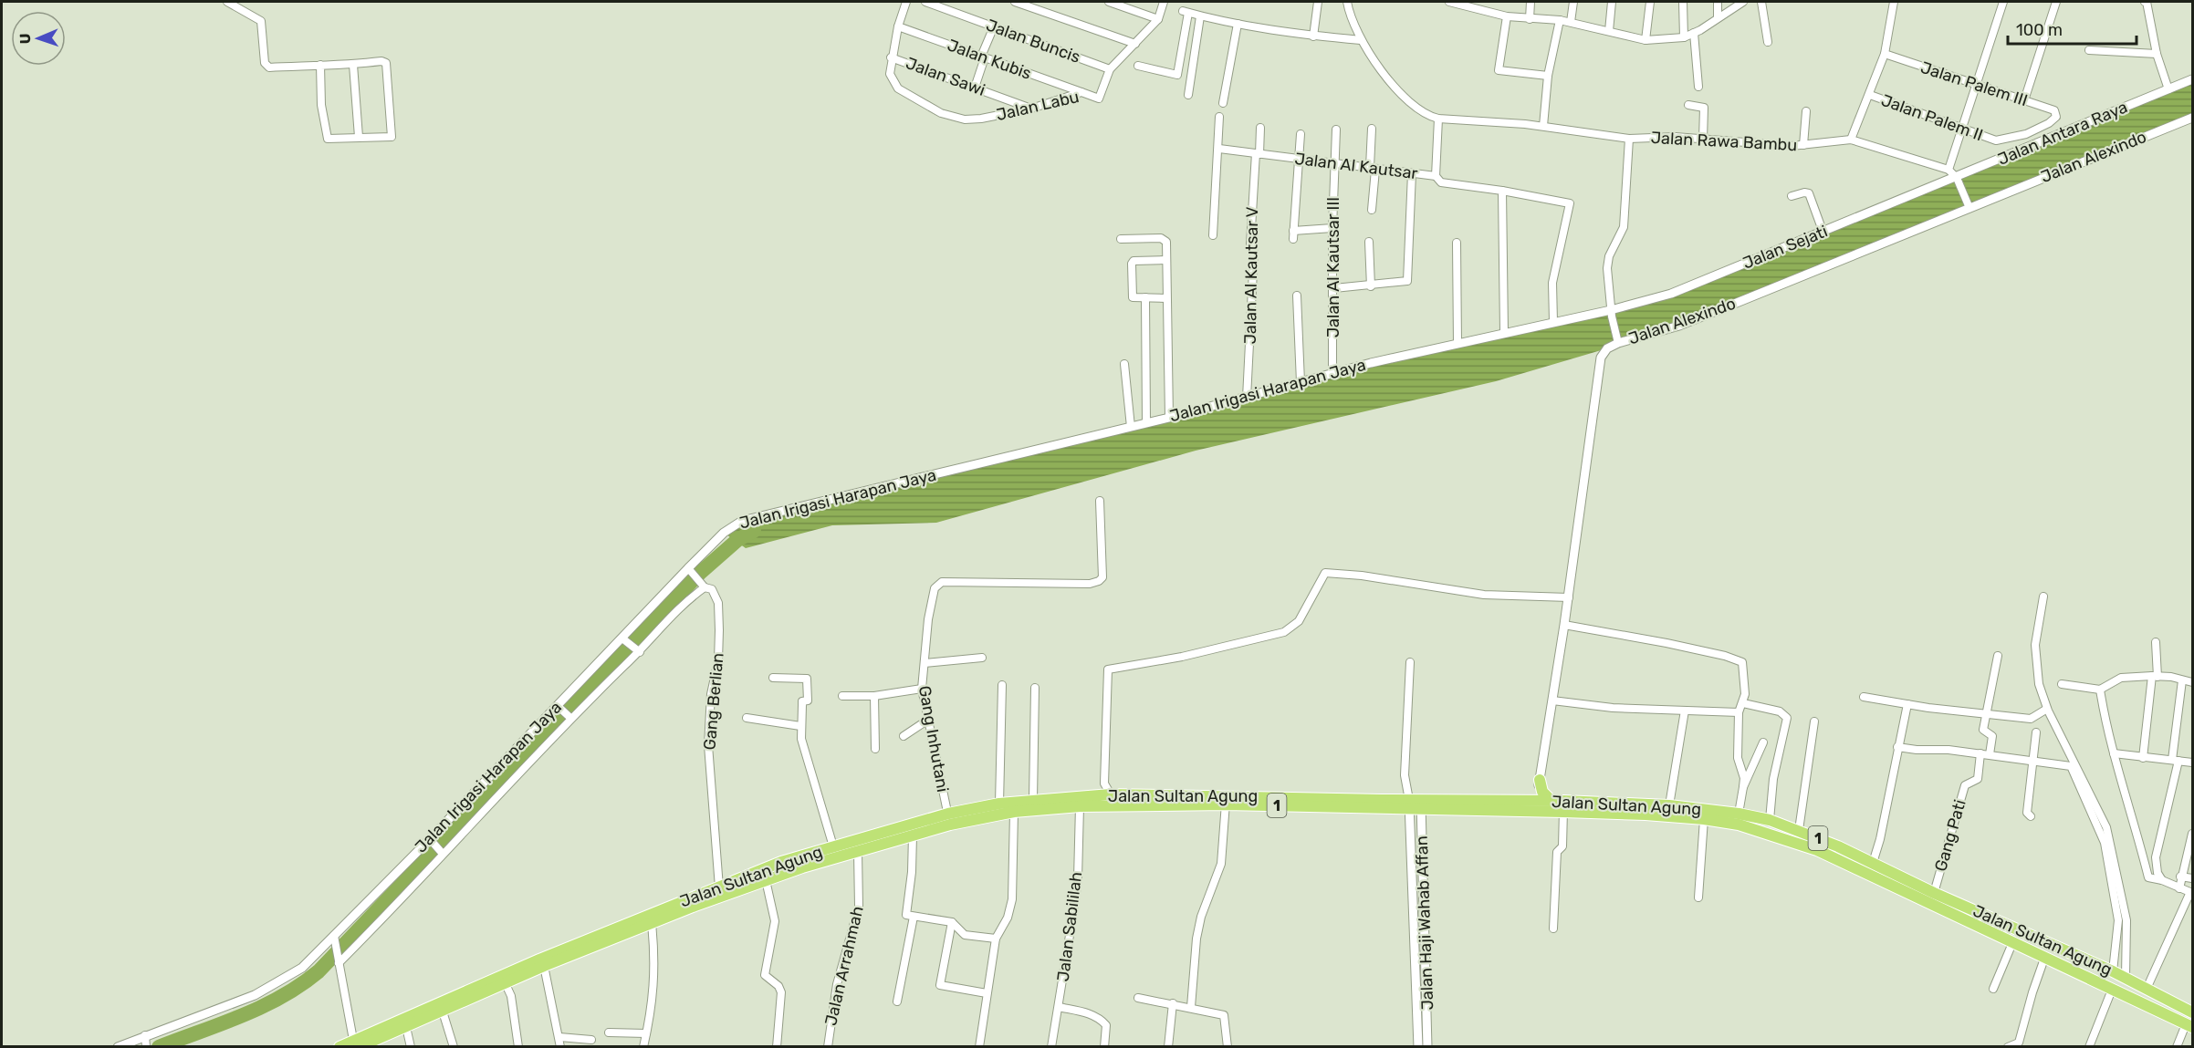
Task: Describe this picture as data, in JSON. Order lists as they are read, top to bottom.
{
  "streets": {
    "highway": ["Jalan Sultan Agung", "1"],
    "street": [
      "Jalan Buncis",
      "Jalan Kubis",
      "Jalan Sawi",
      "Jalan Palem III",
      "Jalan Labu",
      "Jalan Palem II",
      "Jalan Antara Raya",
      "Jalan Rawa Bambu",
      "Jalan Alexindo",
      "Jalan Al Kautsar",
      "Jalan Sejati",
      "Jalan Al Kautsar III",
      "Jalan Al Kautsar V",
      "Jalan Irigasi Harapan Jaya",
      "Gang Berlian",
      "Gang Inhutani",
      "Gang Pati",
      "Jalan Haji Wahab Affan",
      "Jalan Sabililah",
      "Jalan Arrahmah"
    ]
  },
  "crossings": [
    ["Jalan Buncis", "Jalan Labu"],
    ["Jalan Kubis", "Jalan Labu"],
    ["Jalan Sawi", "Jalan Labu"],
    ["Jalan Palem III", "Jalan Palem II"],
    ["Jalan Antara Raya", "Jalan Sejati"],
    ["Jalan Al Kautsar", "Jalan Al Kautsar III"],
    ["Jalan Al Kautsar", "Jalan Al Kautsar V"],
    ["Jalan Sejati", "Jalan Irigasi Harapan Jaya"],
    ["Jalan Al Kautsar III", "Jalan Irigasi Harapan Jaya"],
    ["Jalan Al Kautsar V", "Jalan Irigasi Harapan Jaya"],
    ["Gang Berlian", "Jalan Sultan Agung"],
    ["Gang Inhutani", "Jalan Sultan Agung"],
    ["Jalan Sultan Agung", "Gang Pati"],
    ["Jalan Sultan Agung", "Jalan Haji Wahab Affan"],
    ["Jalan Sultan Agung", "Jalan Sabililah"],
    ["Jalan Sultan Agung", "Jalan Arrahmah"]
  ],
  "scale_bar": "100 m",
  "north": "left"
}
